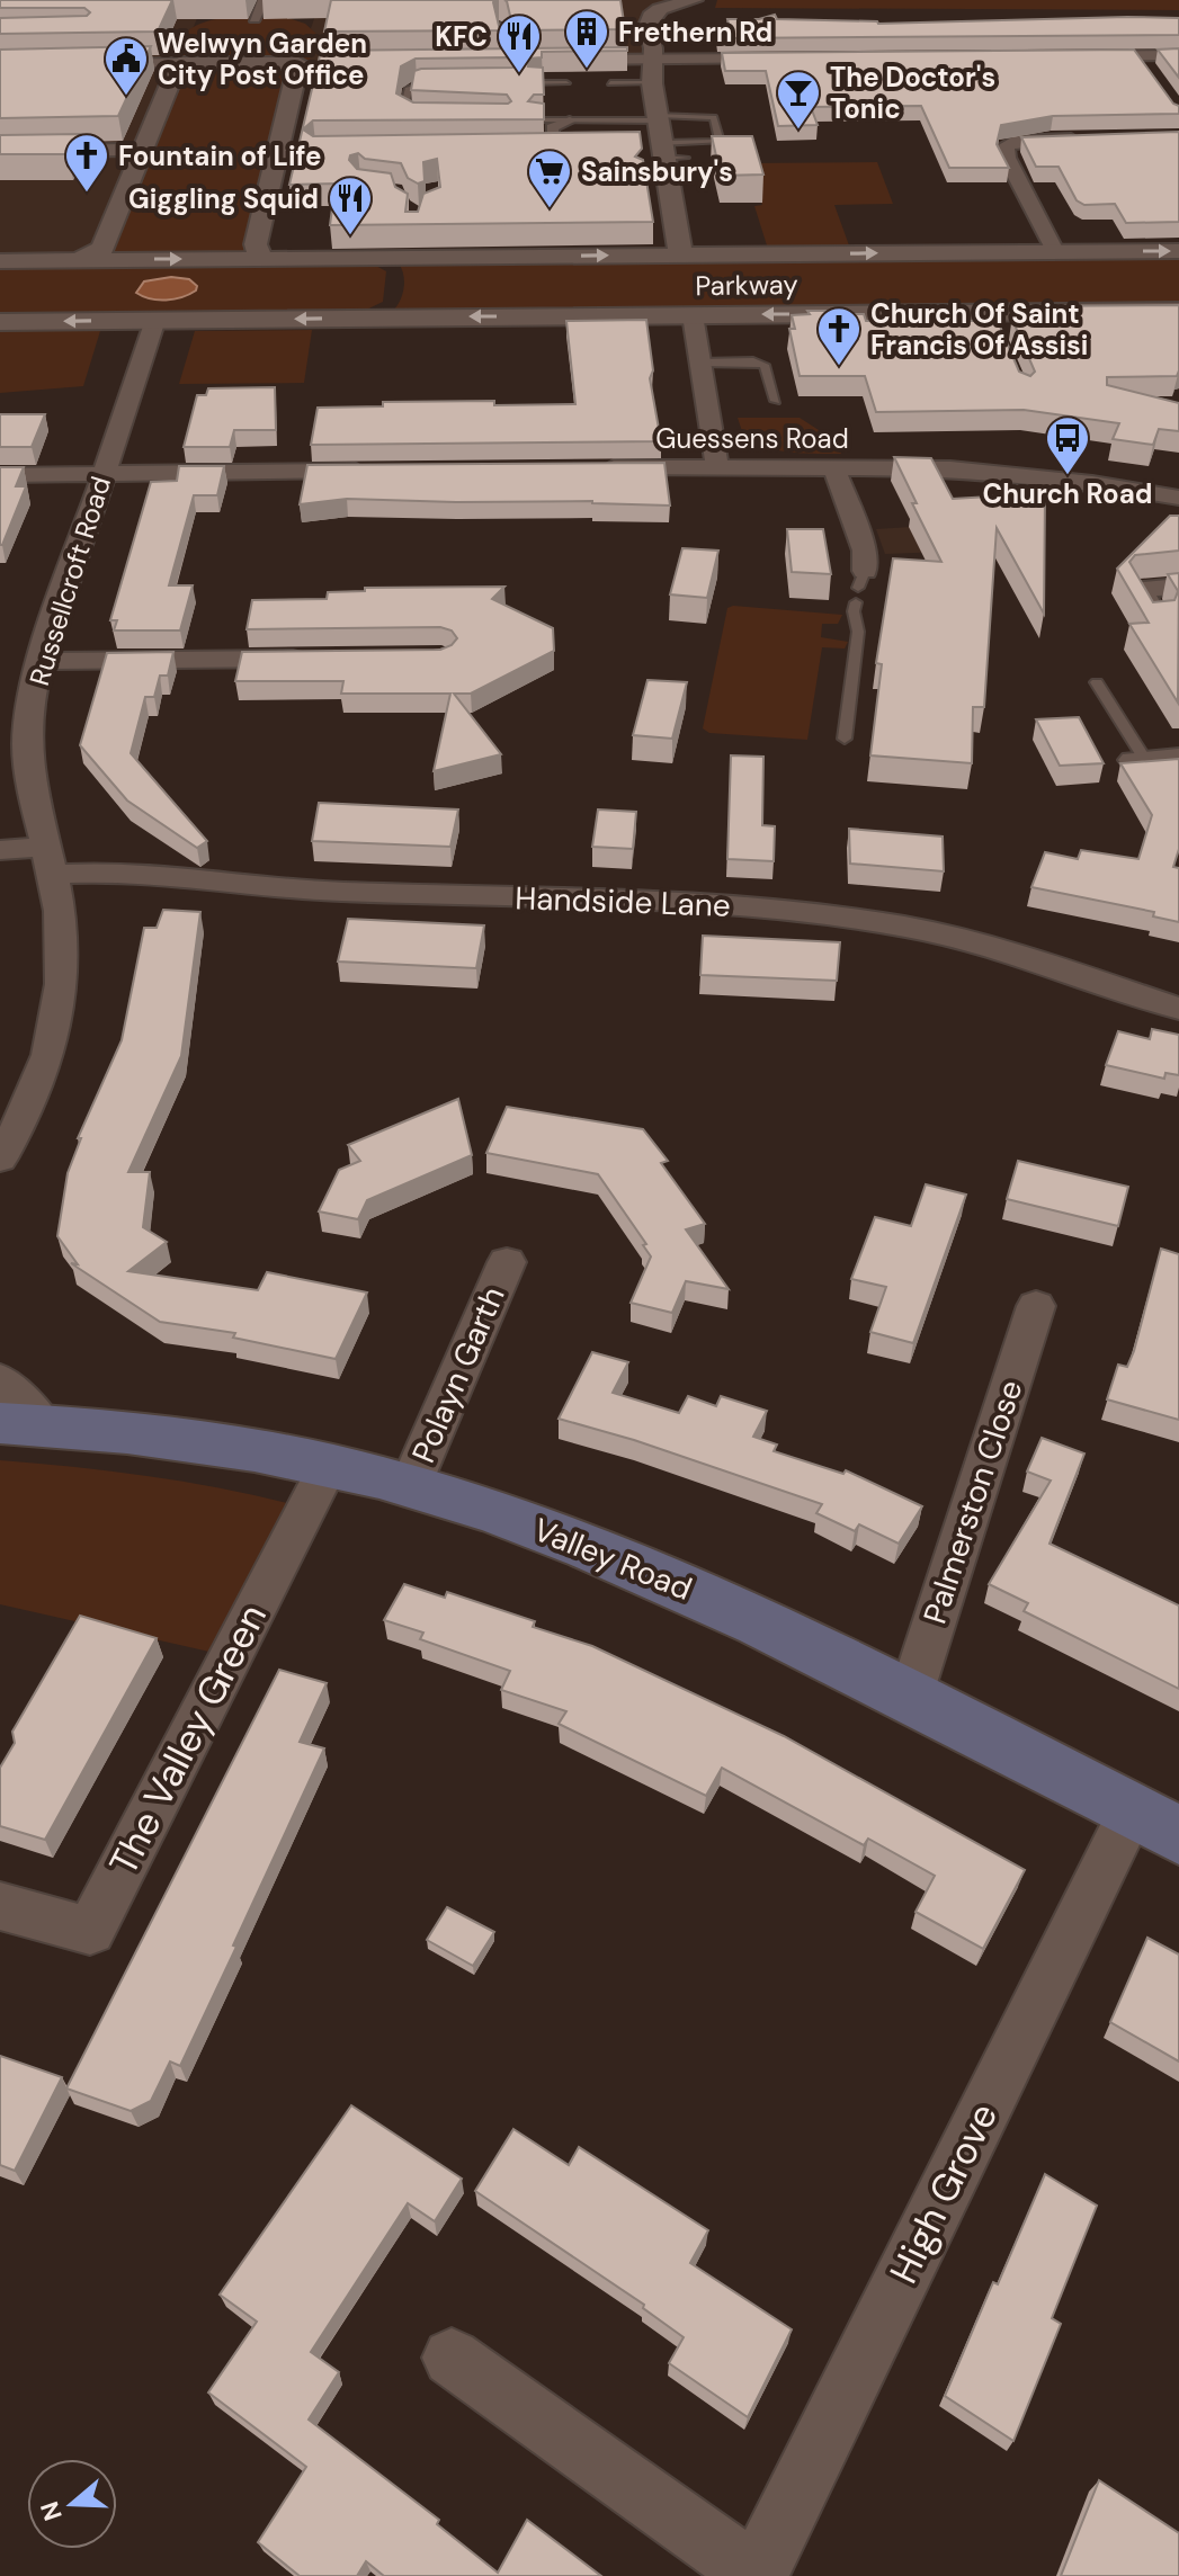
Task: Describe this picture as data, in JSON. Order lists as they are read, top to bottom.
{
  "streets": {
    "main road": ["Valley Road"],
    "street": [
      "Parkway",
      "Guessens Road",
      "Russellcroft Road",
      "Handside Lane",
      "Polayn Garth",
      "Palmerston Close",
      "The Valley Green",
      "High Grove"
    ]
  },
  "crossings": [
    ["Parkway", "Russellcroft Road"],
    ["Russellcroft Road", "Handside Lane"],
    ["Polayn Garth", "Valley Road"],
    ["Palmerston Close", "Valley Road"],
    ["Valley Road", "The Valley Green"],
    ["Valley Road", "High Grove"]
  ],
  "places": {
    "building": ["Frethern Rd"],
    "restaurant": ["KFC", "Giggling Squid"],
    "public building": ["Welwyn Garden City Post Office"],
    "bar": ["The Doctor's Tonic"],
    "church": ["Fountain of Life", "Church Of Saint Francis Of Assisi"],
    "supermarket": ["Sainsbury's"],
    "bus stop": ["Church Road"]
  },
  "north": "left"
}
